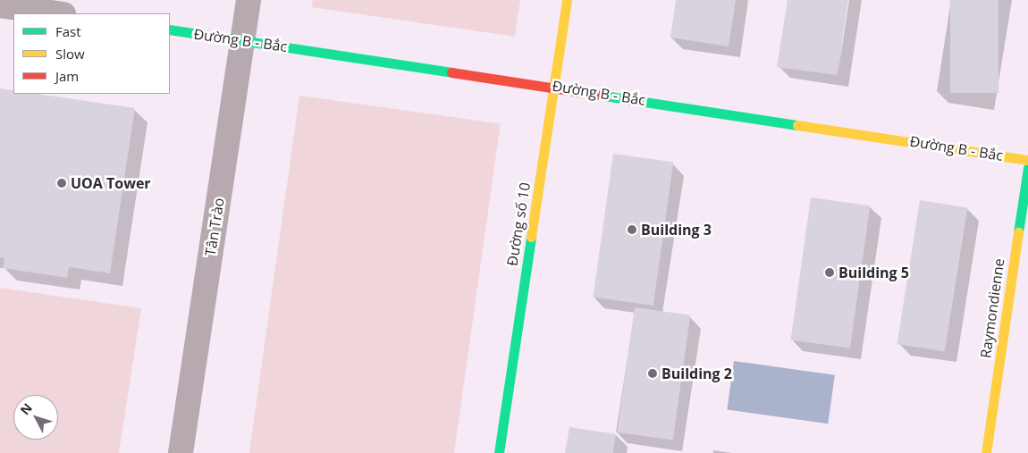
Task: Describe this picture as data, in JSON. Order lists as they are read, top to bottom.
{
  "streets": {
    "street": [
      "Đường B - Bắc",
      "Đường số 10",
      "Tân Trào",
      "Raymondienne"
    ]
  },
  "crossings": [
    ["Đường B - Bắc", "Đường số 10"],
    ["Đường B - Bắc", "Tân Trào"]
  ],
  "places": [
    "UOA Tower",
    "Building 3",
    "Building 5",
    "Building 2"
  ],
  "legend": ["Fast", "Slow", "Jam"],
  "north": "top left"
}
